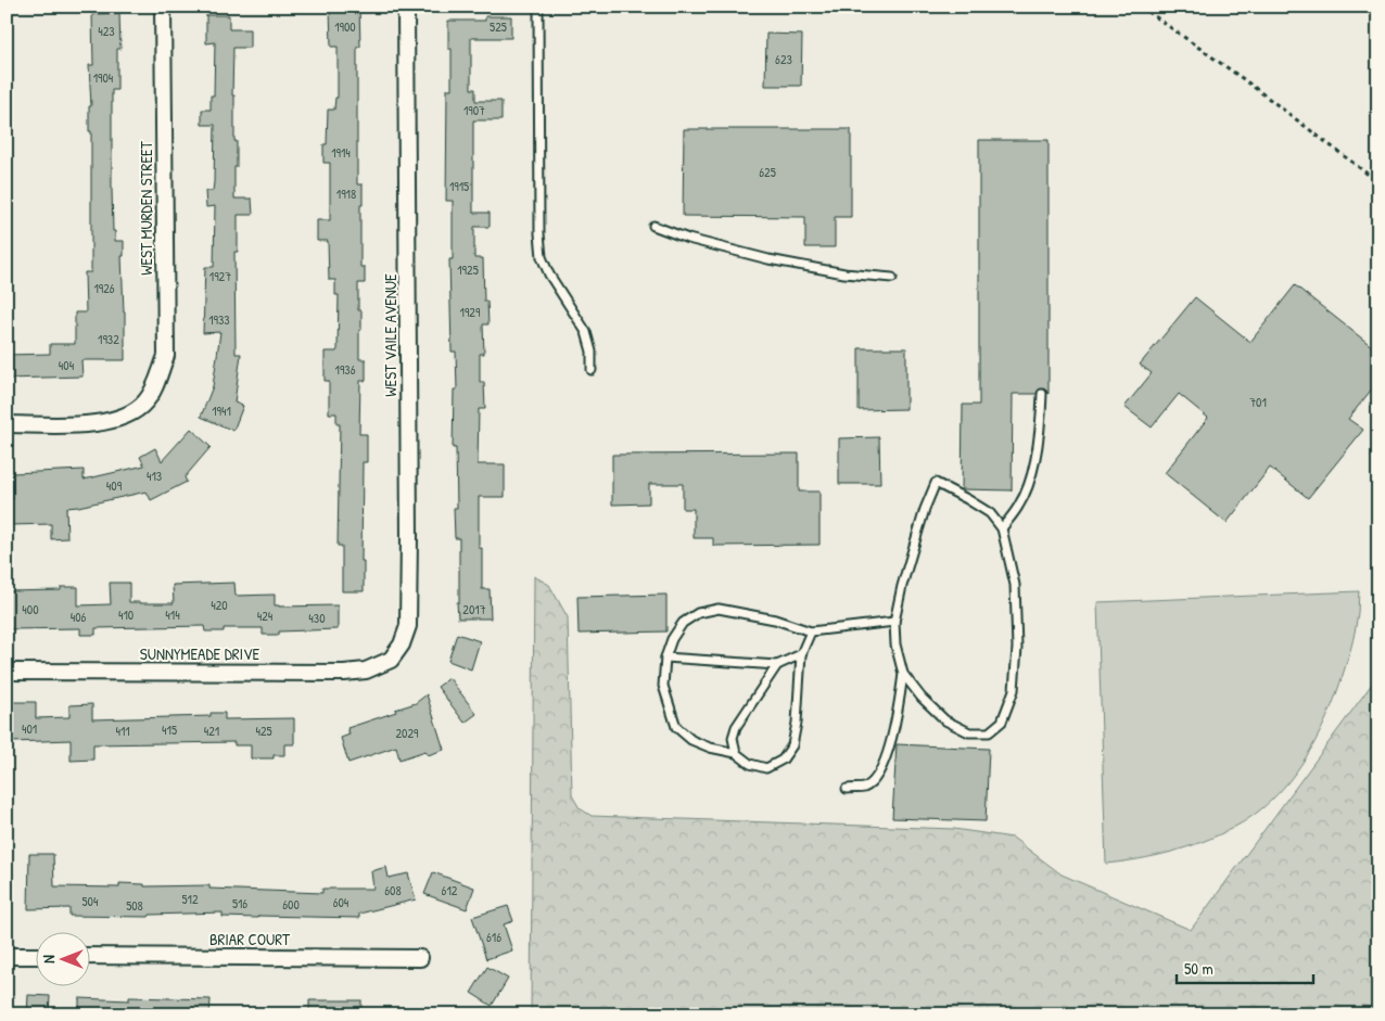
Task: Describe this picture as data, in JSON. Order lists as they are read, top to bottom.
{
  "streets": {
    "street": [
      "WEST MURDEN STREET",
      "WEST VAILE AVENUE",
      "SUNNYMEADE DRIVE",
      "BRIAR COURT"
    ]
  },
  "crossings": [
    ["WEST VAILE AVENUE", "SUNNYMEADE DRIVE"]
  ],
  "house_numbers": [
    "1900",
    "525",
    "423",
    "623",
    "1904",
    "1907",
    "1914",
    "625",
    "1915",
    "1918",
    "1925",
    "1927",
    "1926",
    "1929",
    "1933",
    "1932",
    "404",
    "1936",
    "701",
    "1941",
    "413",
    "409",
    "420",
    "400",
    "2017",
    "410",
    "414",
    "424",
    "406",
    "430",
    "401",
    "415",
    "411",
    "421",
    "425",
    "2029",
    "608",
    "612",
    "512",
    "504",
    "604",
    "516",
    "600",
    "508",
    "616"
  ],
  "scale_bar": "50 m",
  "north": "left"
}
